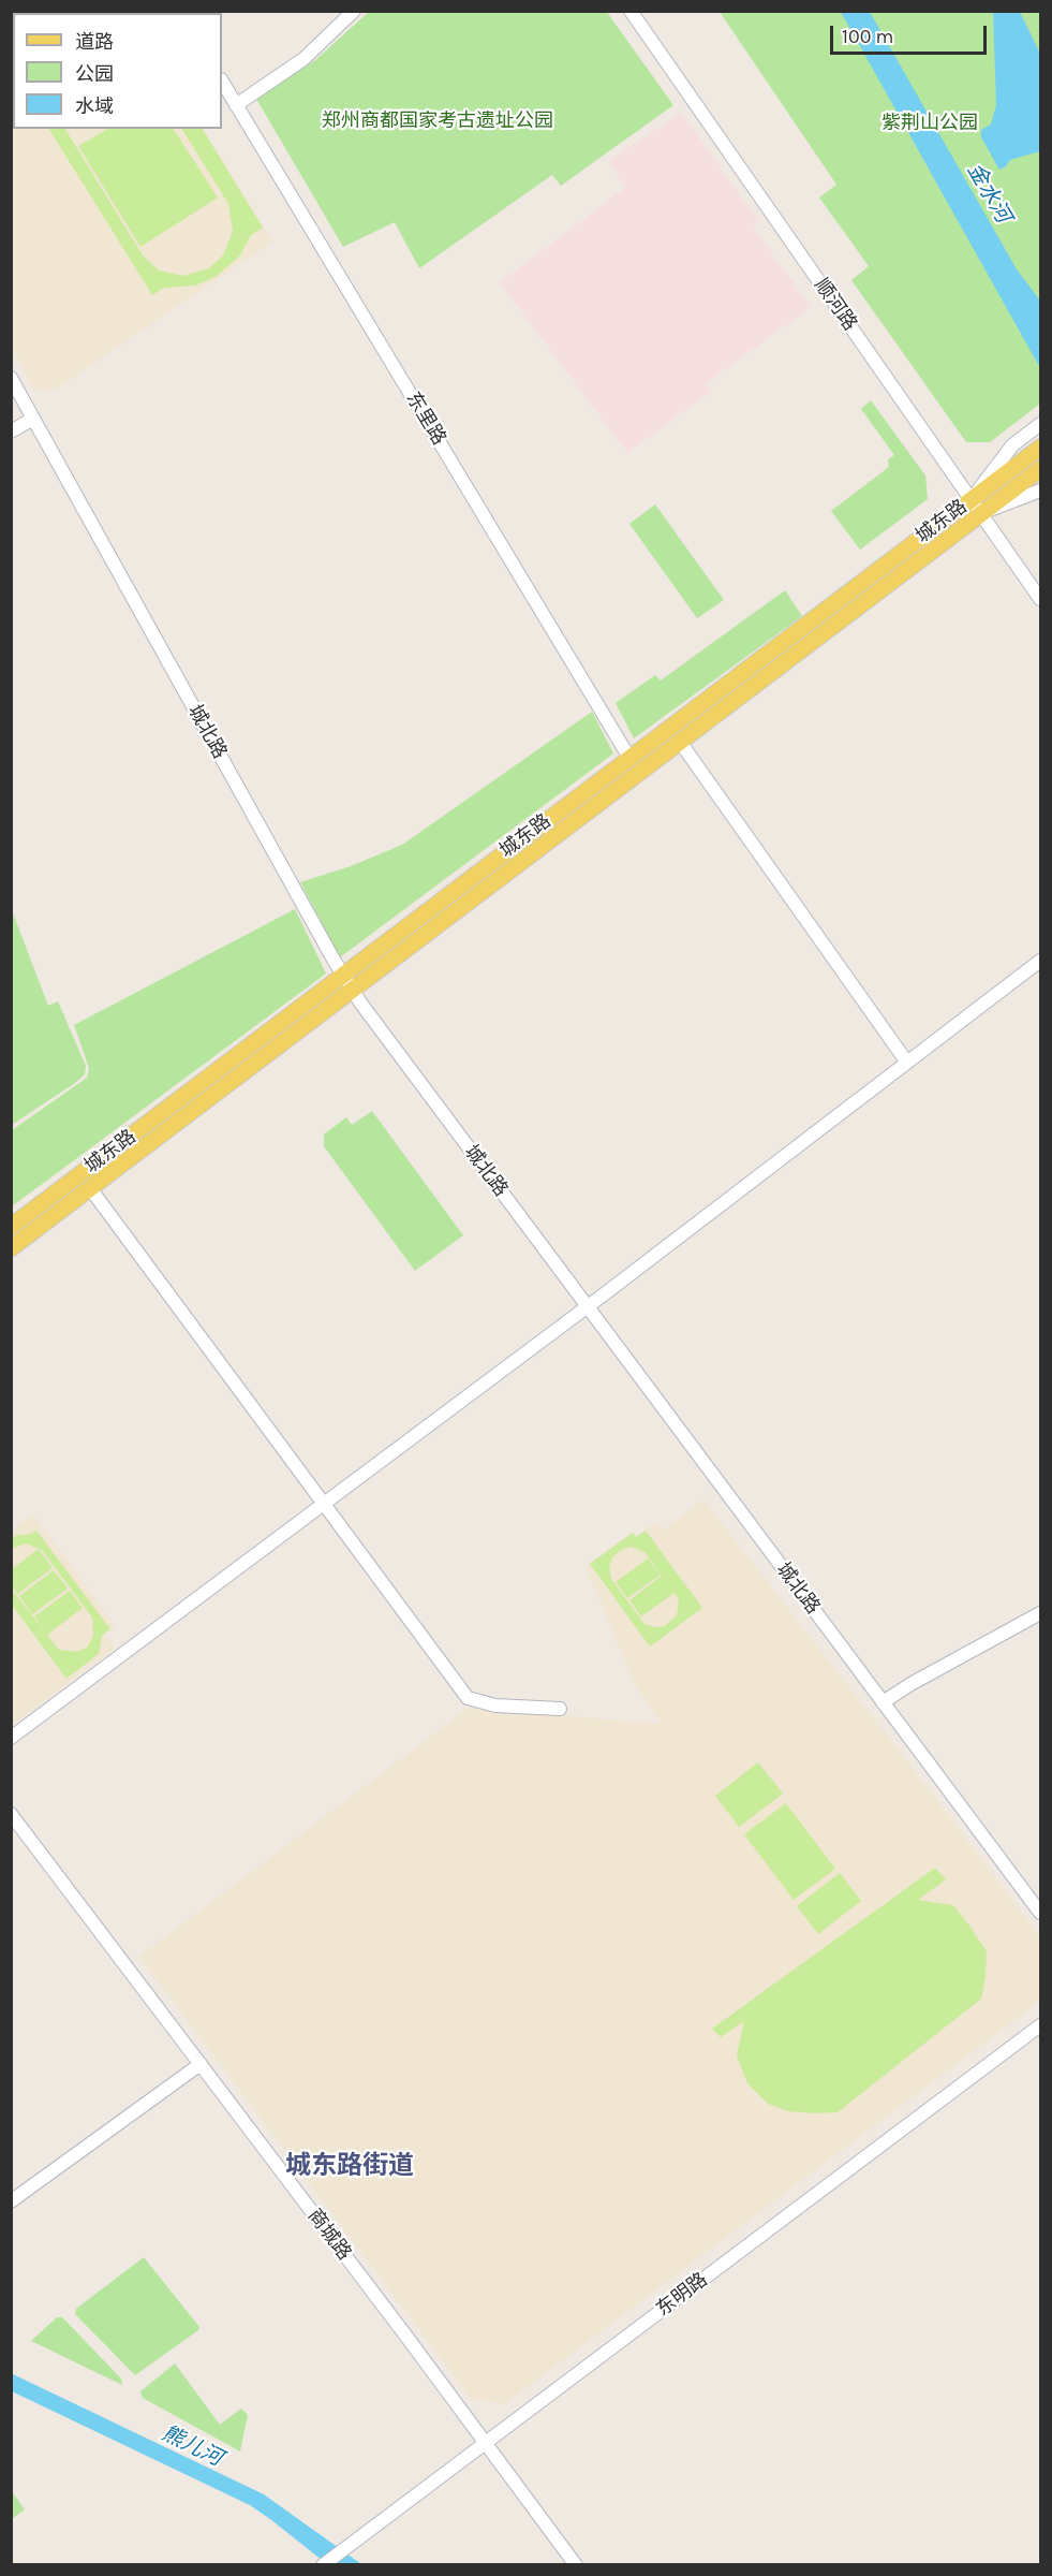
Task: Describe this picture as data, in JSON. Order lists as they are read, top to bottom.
{
  "streets": {
    "main road": ["城东路"],
    "street": [
      "顺河路",
      "东里路",
      "城北路",
      "商城路",
      "东明路"
    ]
  },
  "crossings": [
    ["顺河路", "城东路"],
    ["东里路", "城东路"],
    ["城东路", "城北路"],
    ["商城路", "东明路"]
  ],
  "districts": ["城东路街道"],
  "water": ["金水河", "熊儿河"],
  "parks": ["郑州商都国家考古遗址公园", "紫荆山公园"],
  "legend": ["道路", "公园", "水域"],
  "scale_bar": "100 m"
}
